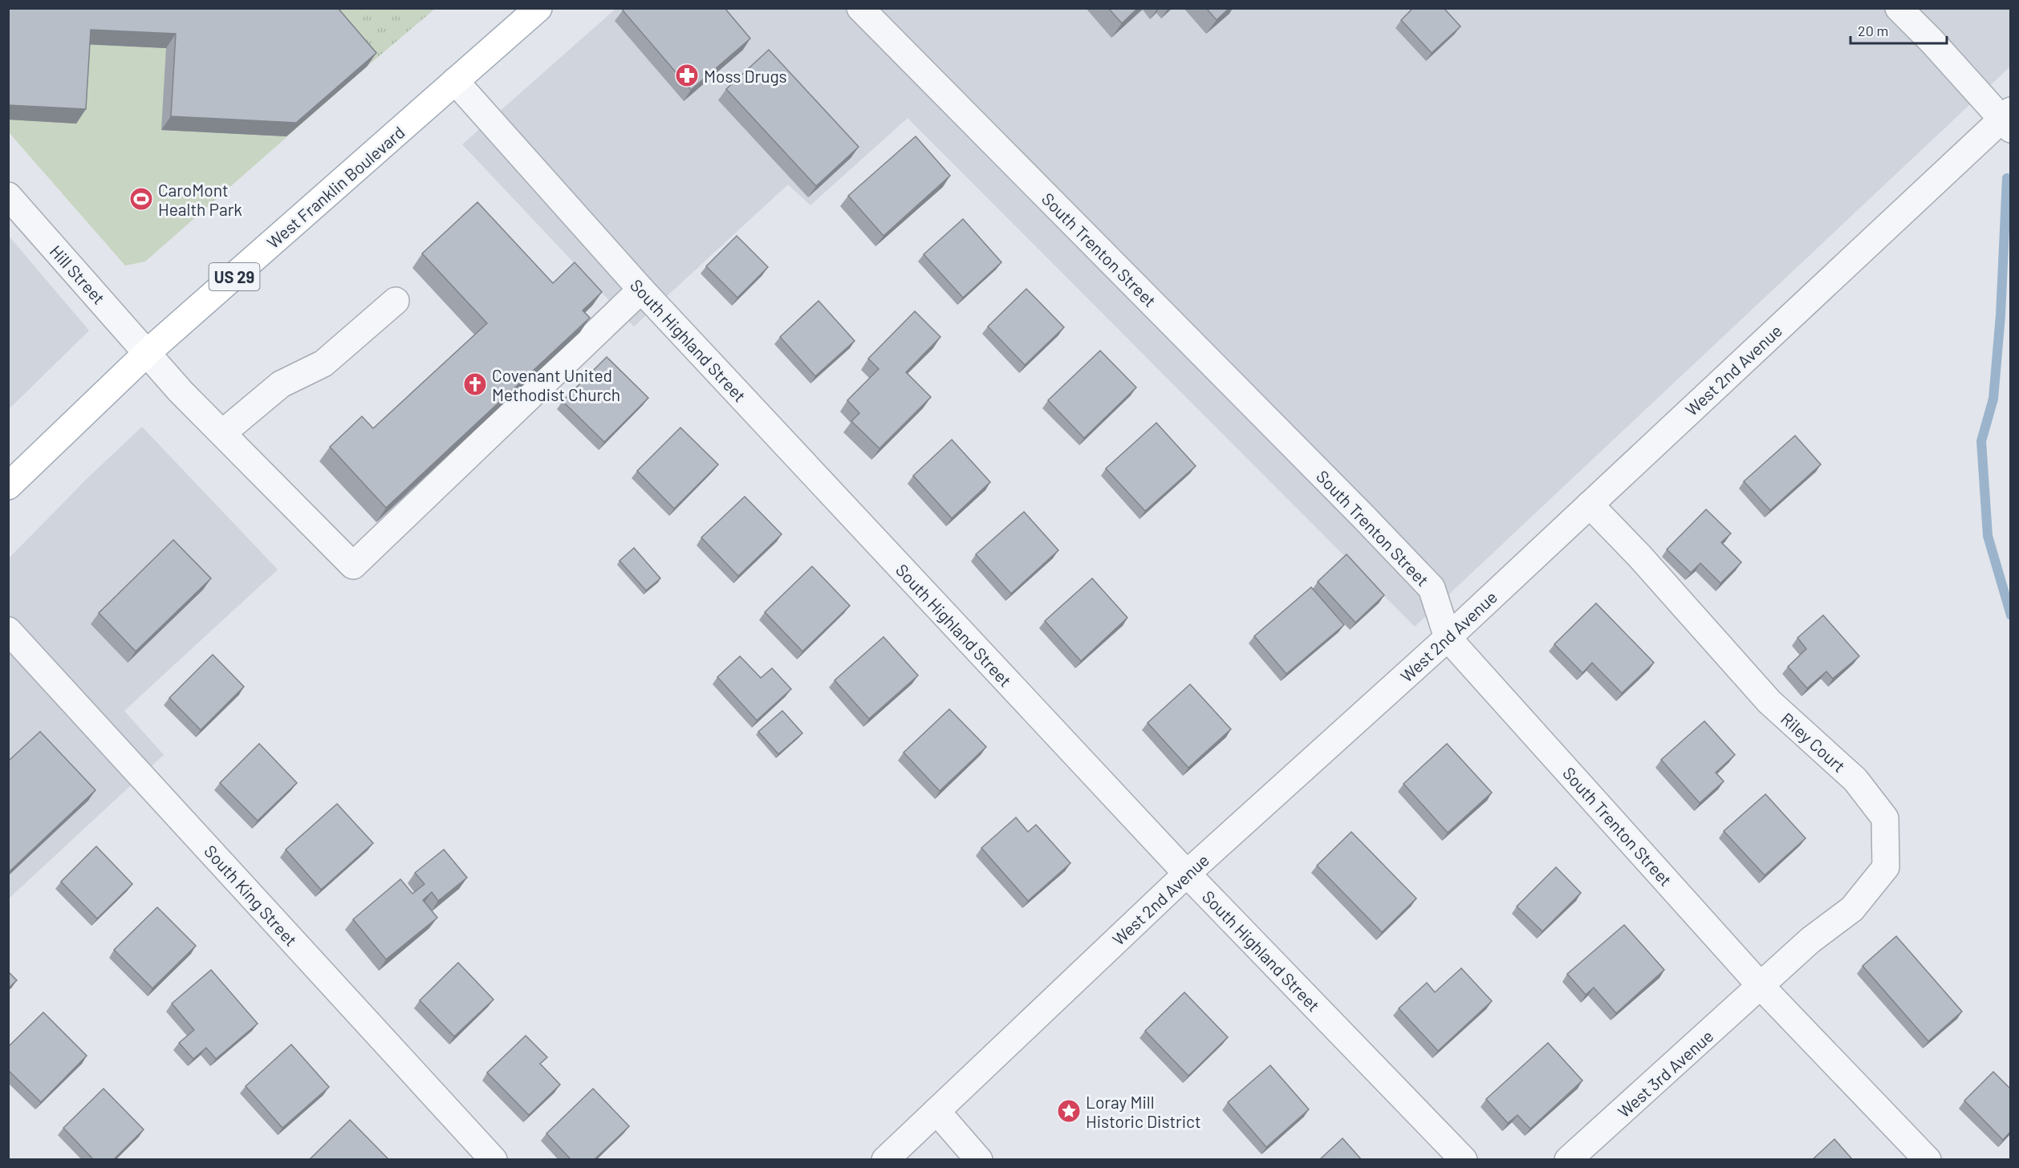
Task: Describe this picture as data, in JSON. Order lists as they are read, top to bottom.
{
  "streets": {
    "main road": ["West Franklin Boulevard", "US 29"],
    "street": [
      "South Trenton Street",
      "Hill Street",
      "South Highland Street",
      "West 2nd Avenue",
      "Riley Court",
      "South King Street",
      "West 3rd Avenue"
    ]
  },
  "crossings": [
    ["West Franklin Boulevard", "Hill Street"],
    ["West Franklin Boulevard", "South Highland Street"],
    ["South Trenton Street", "West 2nd Avenue"],
    ["South Trenton Street", "Riley Court"],
    ["South Trenton Street", "West 3rd Avenue"],
    ["Hill Street", "South Highland Street"],
    ["South Highland Street", "West 2nd Avenue"],
    ["West 2nd Avenue", "Riley Court"],
    ["Riley Court", "West 3rd Avenue"]
  ],
  "places": {
    "pharmacy": ["Moss Drugs"],
    "sports": ["CaroMont Health Park"],
    "church": ["Covenant United Methodist Church"],
    "place": ["Loray Mill Historic District"]
  },
  "scale_bar": "20 m"
}
